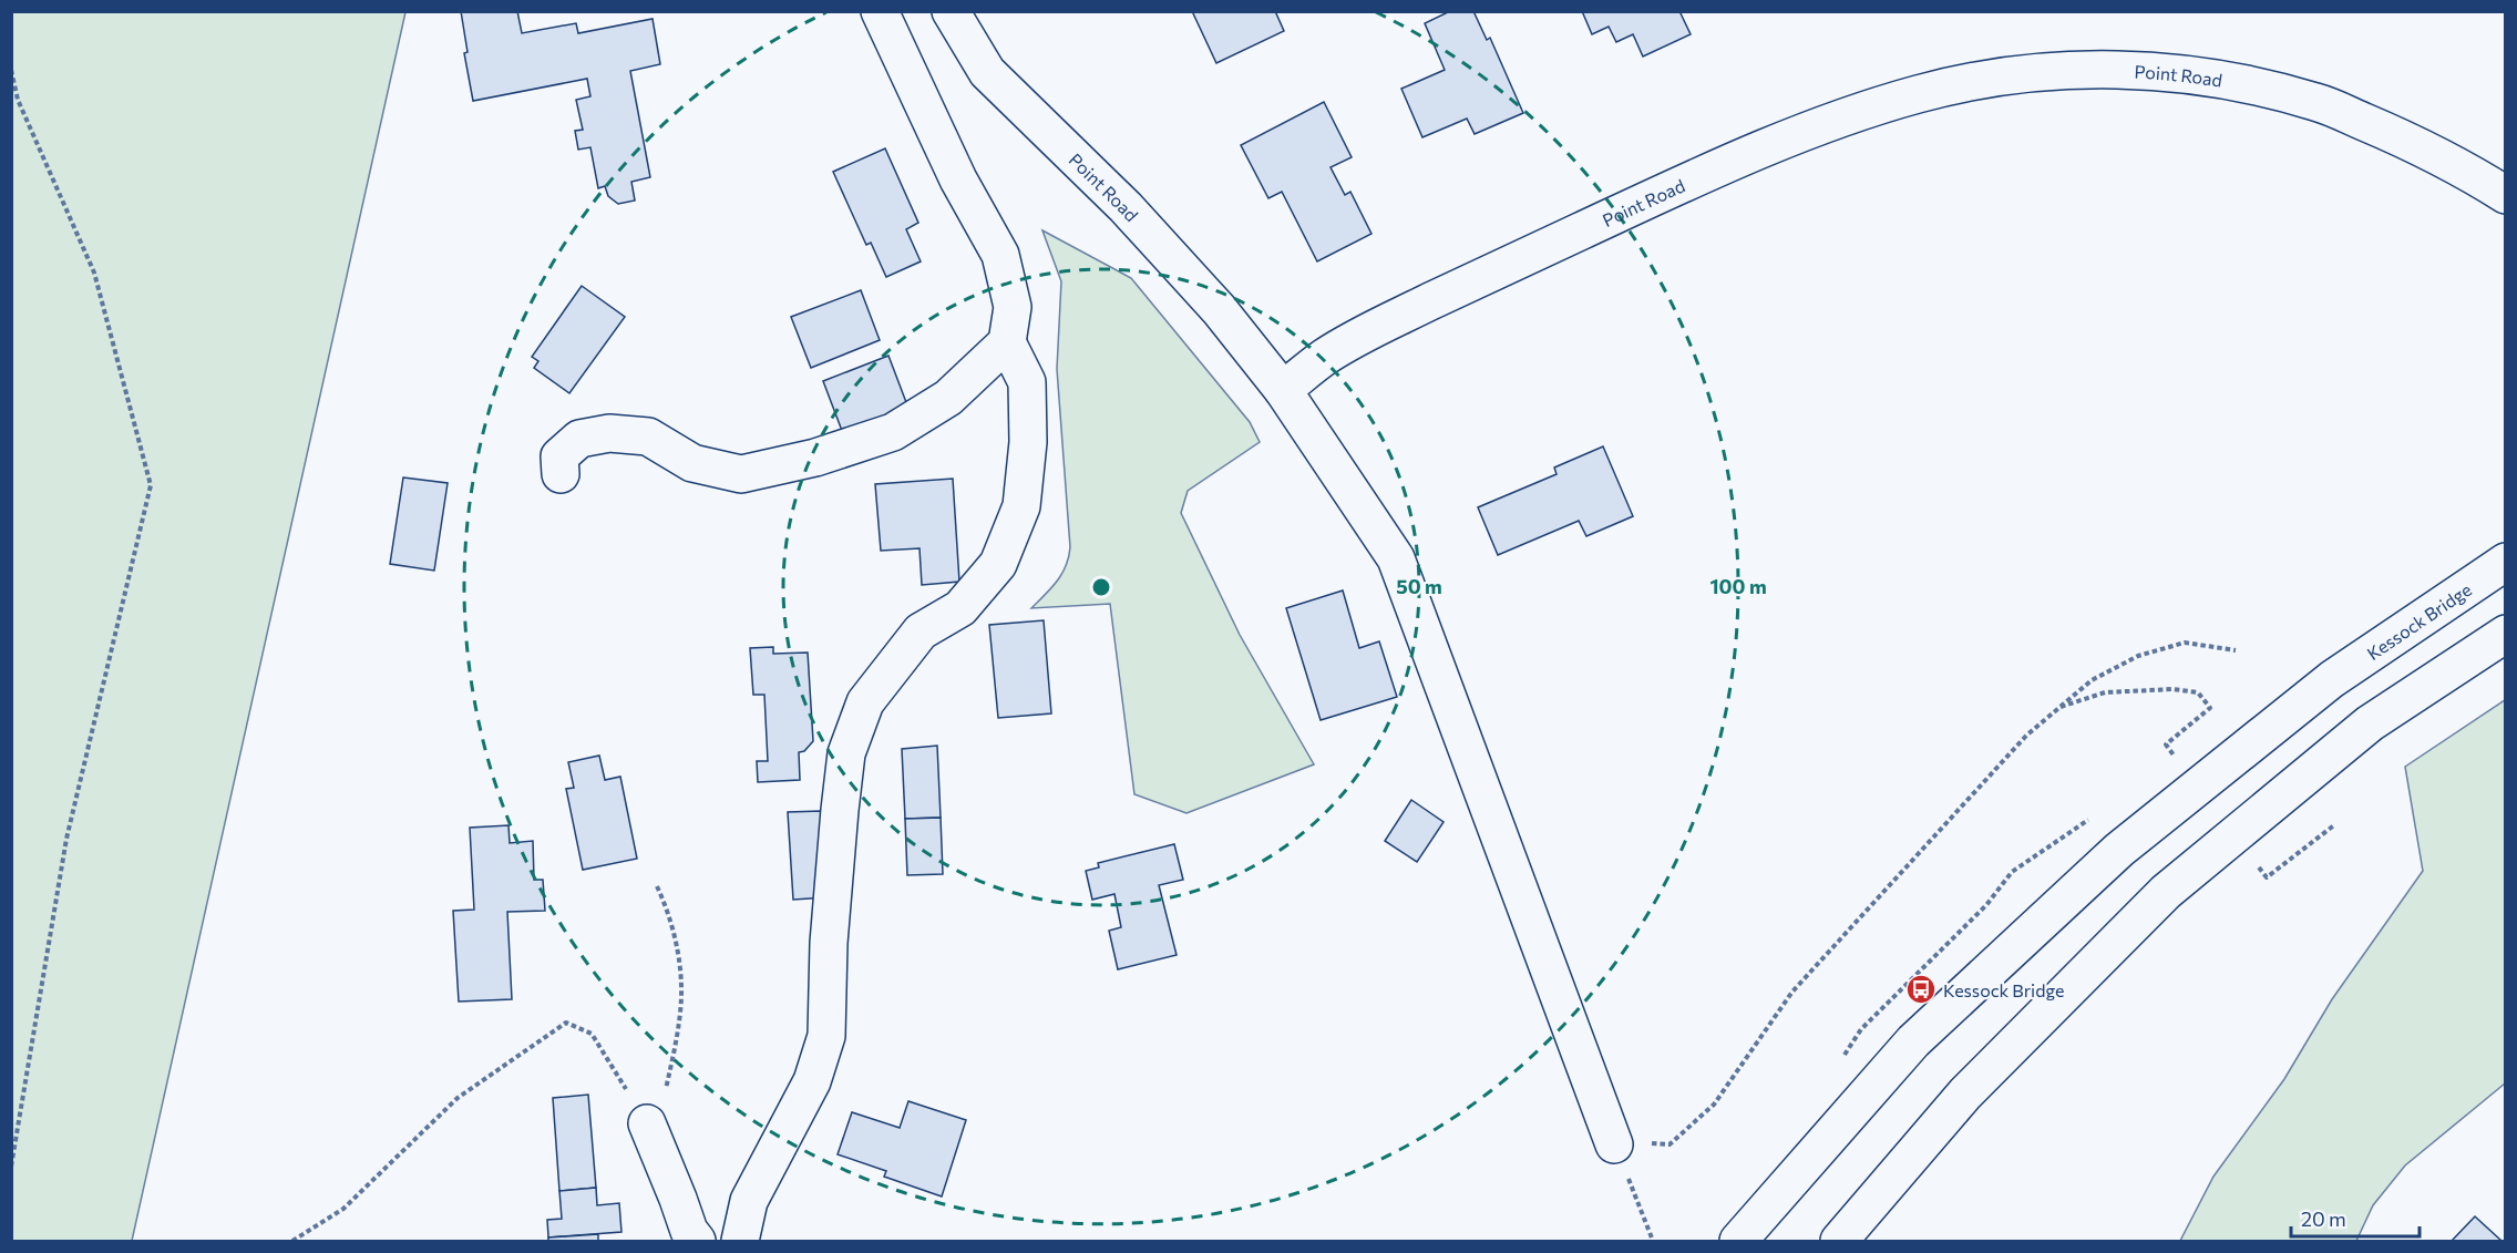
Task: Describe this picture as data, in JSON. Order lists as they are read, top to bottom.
{
  "streets": {
    "main road": ["Point Road", "Kessock Bridge"]
  },
  "places": {
    "bus stop": ["Kessock Bridge"]
  },
  "scale_bar": "20 m",
  "rings": ["50 m", "100 m"]
}
